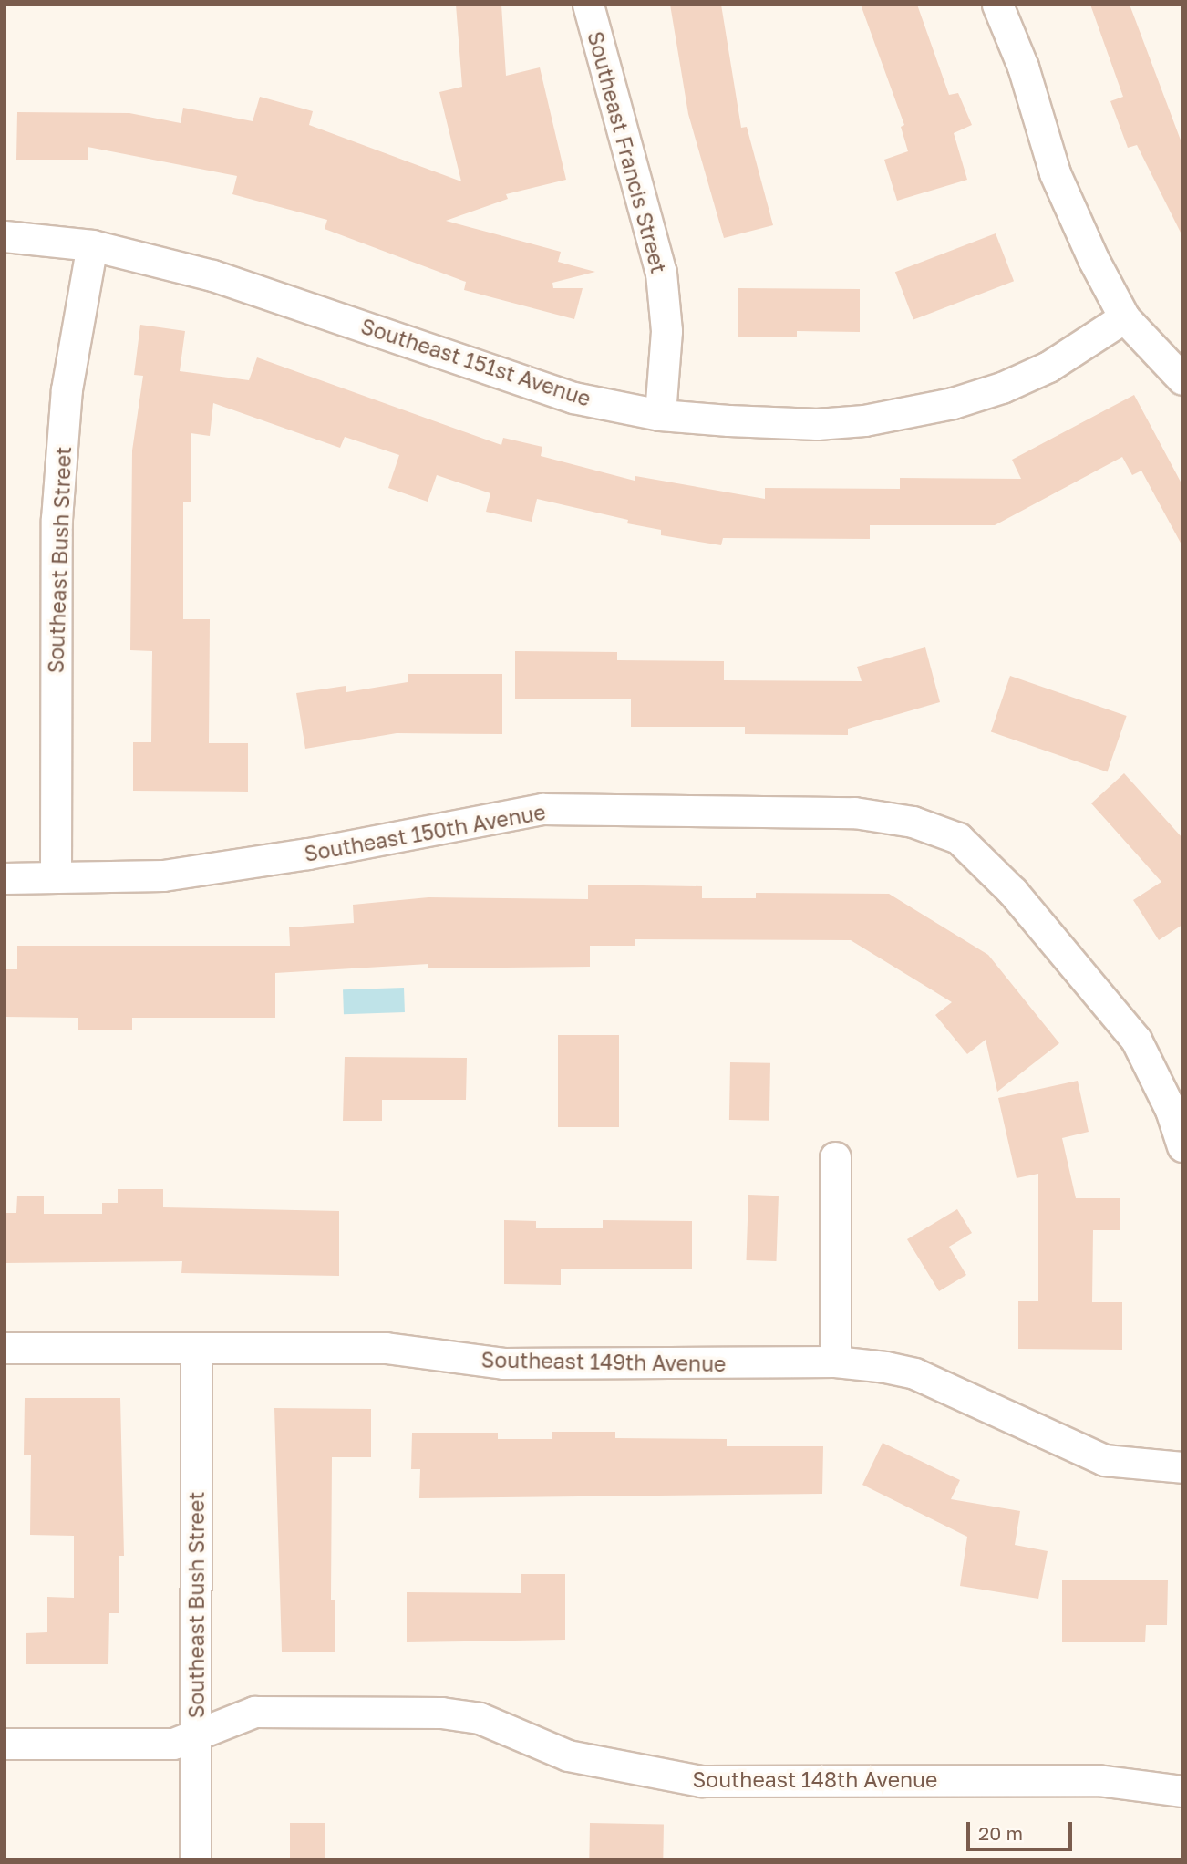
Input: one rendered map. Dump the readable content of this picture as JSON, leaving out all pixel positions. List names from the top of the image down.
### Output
{
  "streets": {
    "street": [
      "Southeast Francis Street",
      "Southeast 151st Avenue",
      "Southeast Bush Street",
      "Southeast 150th Avenue",
      "Southeast 149th Avenue",
      "Southeast 148th Avenue"
    ]
  },
  "crossings": [
    ["Southeast Francis Street", "Southeast 151st Avenue"],
    ["Southeast 151st Avenue", "Southeast Bush Street"],
    ["Southeast Bush Street", "Southeast 150th Avenue"],
    ["Southeast Bush Street", "Southeast 149th Avenue"],
    ["Southeast Bush Street", "Southeast 148th Avenue"]
  ],
  "scale_bar": "20 m"
}
